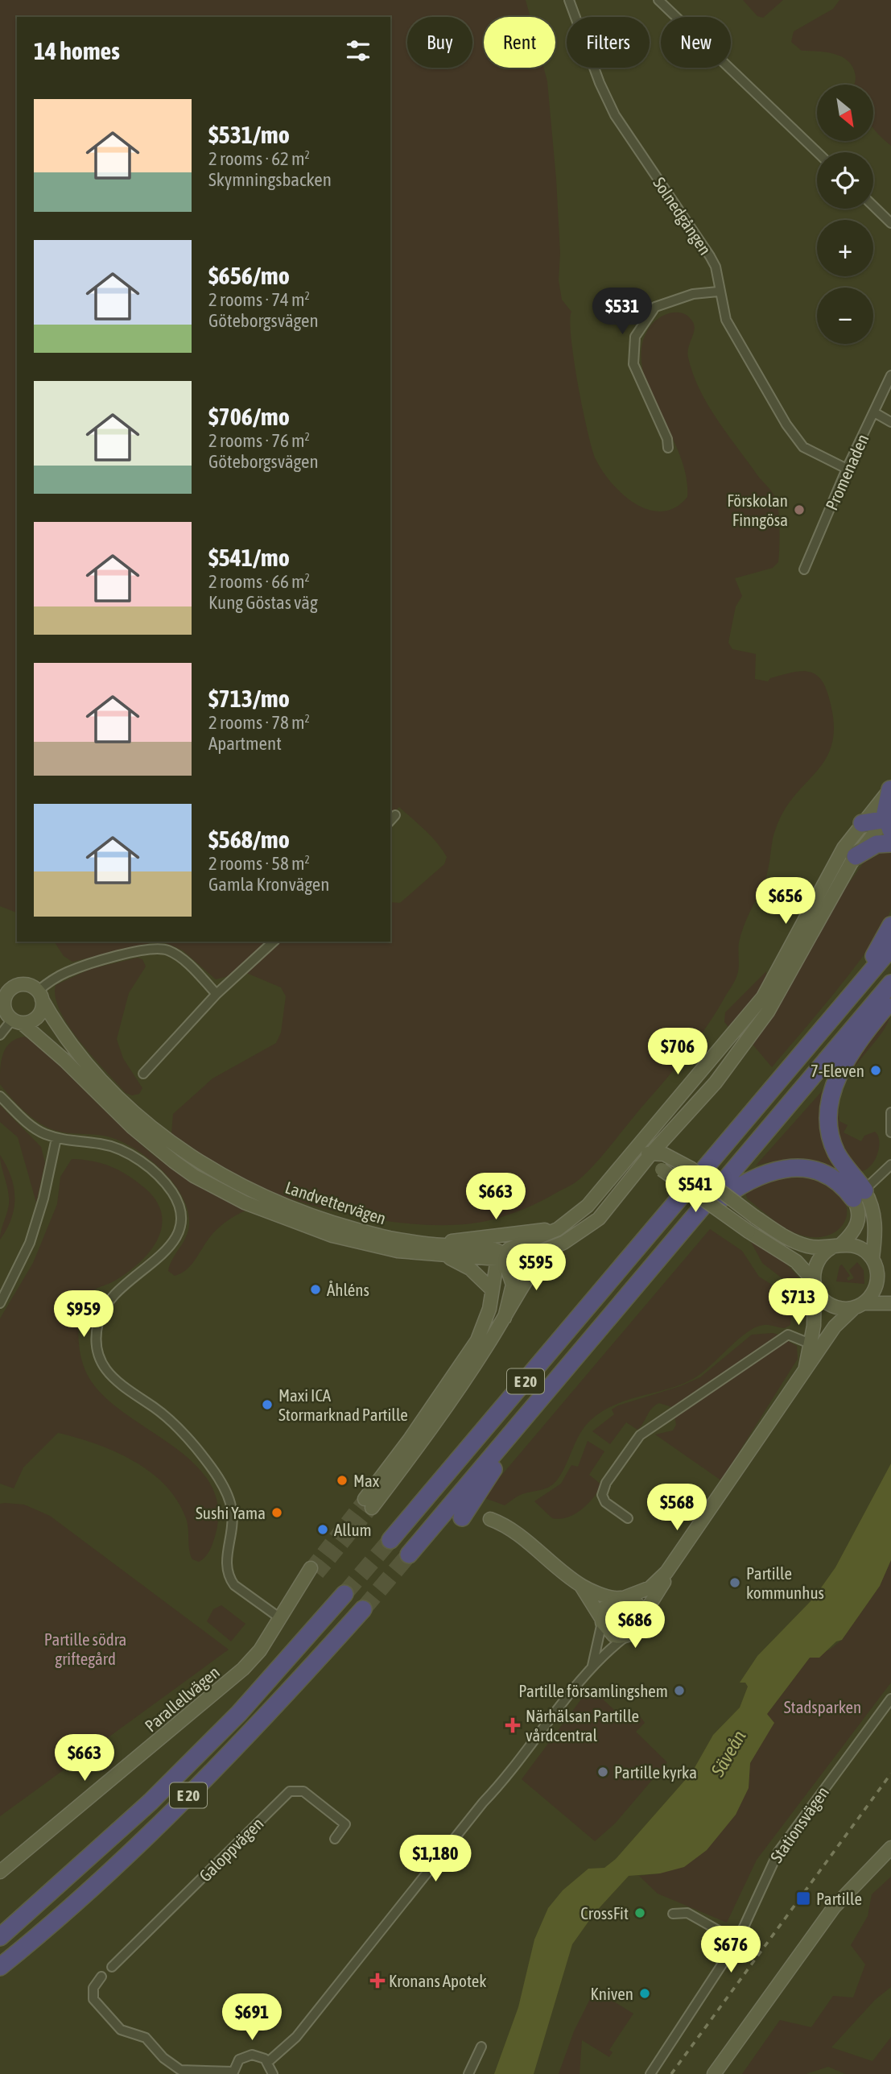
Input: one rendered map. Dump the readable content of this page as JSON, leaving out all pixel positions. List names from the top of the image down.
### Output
{
  "streets": {
    "highway": ["E 20"],
    "street": [
      "Solnedgången",
      "Promenaden",
      "Landvettervägen",
      "Parallellvägen",
      "Stationsvägen",
      "Galoppvägen"
    ]
  },
  "crossings": [
    ["Solnedgången", "Promenaden"]
  ],
  "water": ["Säveån"],
  "parks": ["Partille södra griftegård", "Stadsparken"],
  "places": {
    "other": [
      "Förskolan Finngösa",
      "7-Eleven",
      "Åhléns",
      "Maxi ICA Stormarknad Partille",
      "Max",
      "Sushi Yama",
      "Allum",
      "Partille kommunhus",
      "Partille församlingshem",
      "Partille kyrka",
      "CrossFit",
      "Kniven"
    ],
    "health": ["Närhälsan Partille vårdcentral", "Kronans Apotek"],
    "transit": ["Partille"]
  },
  "north": "bottom right",
  "page": {
    "chip": [
      "Buy",
      "Rent",
      "Filters",
      "New"
    ],
    "heading": "14 homes",
    "map_buttons": ["+", "−"],
    "list": [
      {
        "name": "$531/mo",
        "note": "2 rooms · 62 m² · Skymningsbacken"
      },
      {
        "name": "$656/mo",
        "note": "2 rooms · 74 m² · Göteborgsvägen"
      },
      {
        "name": "$706/mo",
        "note": "2 rooms · 76 m² · Göteborgsvägen"
      },
      {
        "name": "$541/mo",
        "note": "2 rooms · 66 m² · Kung Göstas väg"
      },
      {
        "name": "$713/mo",
        "note": "2 rooms · 78 m² · Apartment"
      },
      {
        "name": "$568/mo",
        "note": "2 rooms · 58 m² · Gamla Kronvägen"
      }
    ],
    "price": [
      "$531",
      "$656",
      "$706",
      "$541",
      "$663",
      "$595",
      "$713",
      "$959",
      "$568",
      "$686",
      "$663",
      "$1,180",
      "$676",
      "$691"
    ]
  }
}
